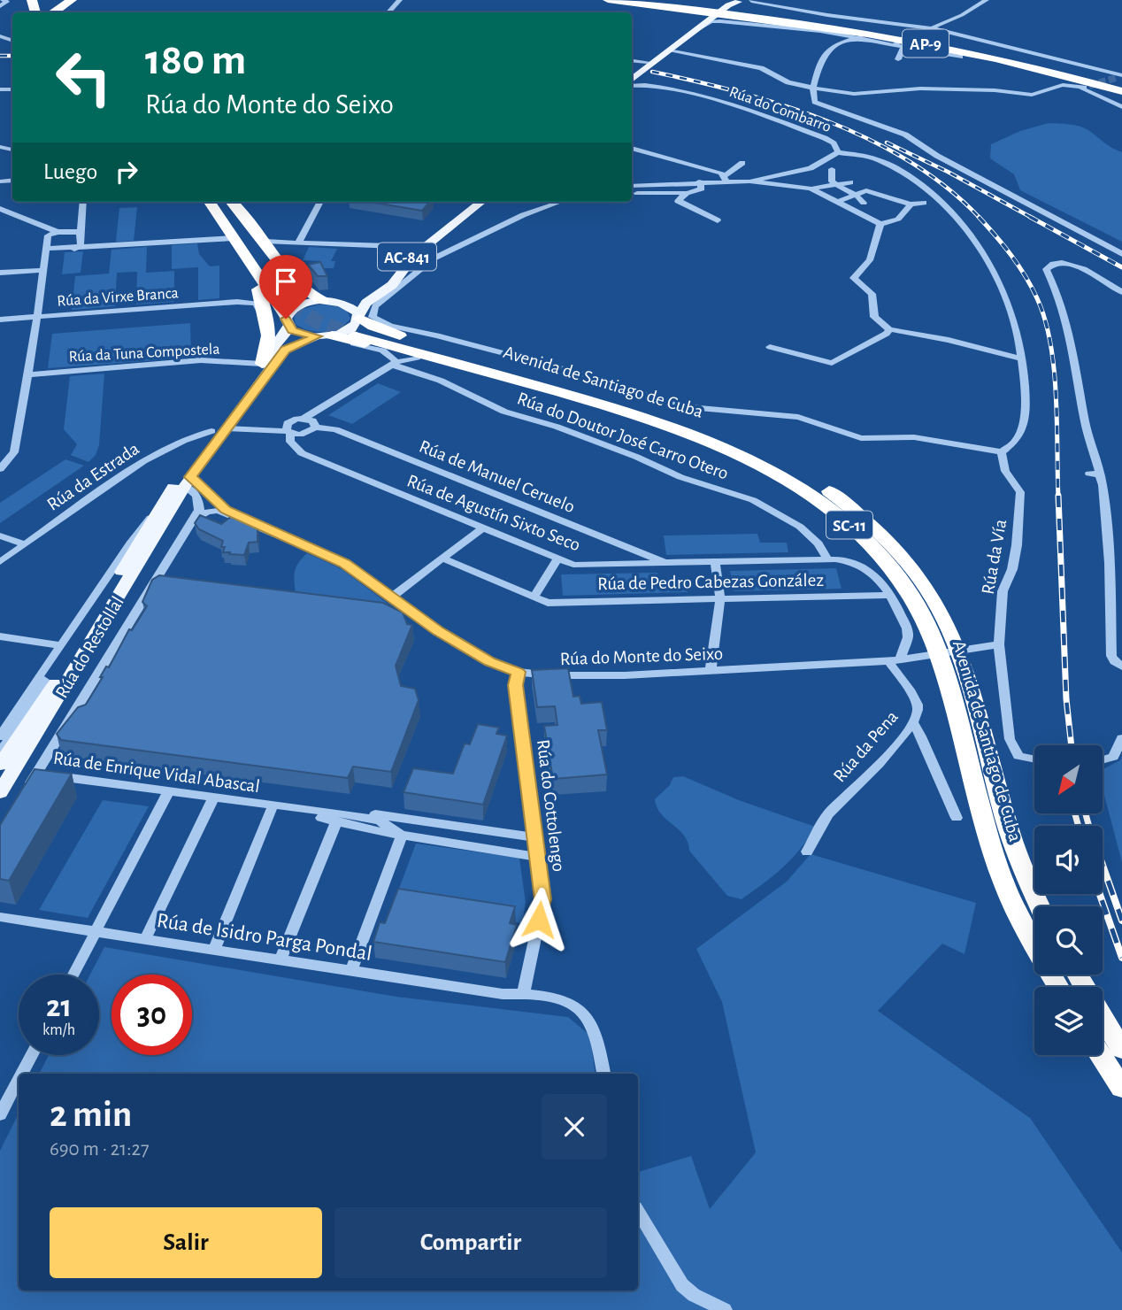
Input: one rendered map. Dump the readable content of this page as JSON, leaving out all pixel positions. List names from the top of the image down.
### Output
{
  "streets": {
    "highway": ["AP-9", "Avenida de Santiago de Cuba", "SC-11"],
    "main road": ["AC-841", "Rúa do Restollal"],
    "street": [
      "Rúa do Combarro",
      "Rúa da Virxe Branca",
      "Rúa da Tuna Compostela",
      "Rúa do Doutor José Carro Otero",
      "Rúa da Estrada",
      "Rúa de Manuel Ceruelo",
      "Rúa de Agustín Sixto Seco",
      "Rúa da Vía",
      "Rúa de Pedro Cabezas González",
      "Rúa do Monte do Seixo",
      "Rúa da Pena",
      "Rúa de Enrique Vidal Abascal",
      "Rúa do Cottolengo",
      "Rúa de Isidro Parga Pondal"
    ]
  },
  "crossings": [
    ["AC-841", "Avenida de Santiago de Cuba"],
    ["AC-841", "Rúa do Restollal"],
    ["Rúa da Tuna Compostela", "Rúa do Restollal"],
    ["Avenida de Santiago de Cuba", "Rúa do Restollal"],
    ["Rúa do Doutor José Carro Otero", "Rúa de Agustín Sixto Seco"],
    ["Rúa do Doutor José Carro Otero", "Rúa do Restollal"],
    ["Rúa da Estrada", "Rúa do Restollal"],
    ["Rúa de Manuel Ceruelo", "Rúa de Agustín Sixto Seco"],
    ["Rúa de Agustín Sixto Seco", "Rúa de Pedro Cabezas González"],
    ["Rúa de Agustín Sixto Seco", "Rúa do Monte do Seixo"],
    ["Rúa de Agustín Sixto Seco", "Rúa da Pena"],
    ["Rúa da Vía", "Rúa do Monte do Seixo"],
    ["Rúa do Restollal", "Rúa do Monte do Seixo"],
    ["Rúa do Restollal", "Rúa de Enrique Vidal Abascal"],
    ["Rúa do Monte do Seixo", "Rúa da Pena"],
    ["Rúa do Monte do Seixo", "Rúa do Cottolengo"],
    ["Rúa de Enrique Vidal Abascal", "Rúa do Cottolengo"],
    ["Rúa do Cottolengo", "Rúa de Isidro Parga Pondal"]
  ],
  "north": "bottom left",
  "page": {
    "turn": ["180 m", "Rúa do Monte do Seixo"],
    "then": "Luego",
    "speed": "21 km/h",
    "limit": "30",
    "heading": ["2 min", "690 m · 21:27"],
    "buttons": ["Salir", "Compartir"]
  }
}
